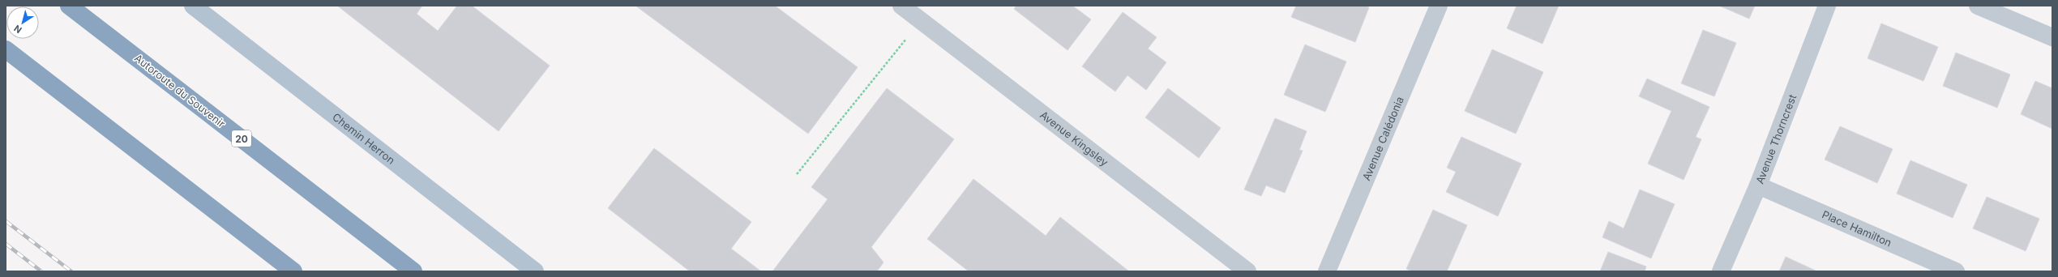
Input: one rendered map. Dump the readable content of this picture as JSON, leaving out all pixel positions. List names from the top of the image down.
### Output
{
  "streets": {
    "highway": ["Autoroute du Souvenir", "20"],
    "main road": ["Chemin Herron"],
    "street": [
      "Avenue Kingsley",
      "Avenue Calédonia",
      "Avenue Thorncrest",
      "Place Hamilton"
    ]
  },
  "crossings": [
    ["Avenue Thorncrest", "Place Hamilton"]
  ],
  "north": "bottom left"
}
